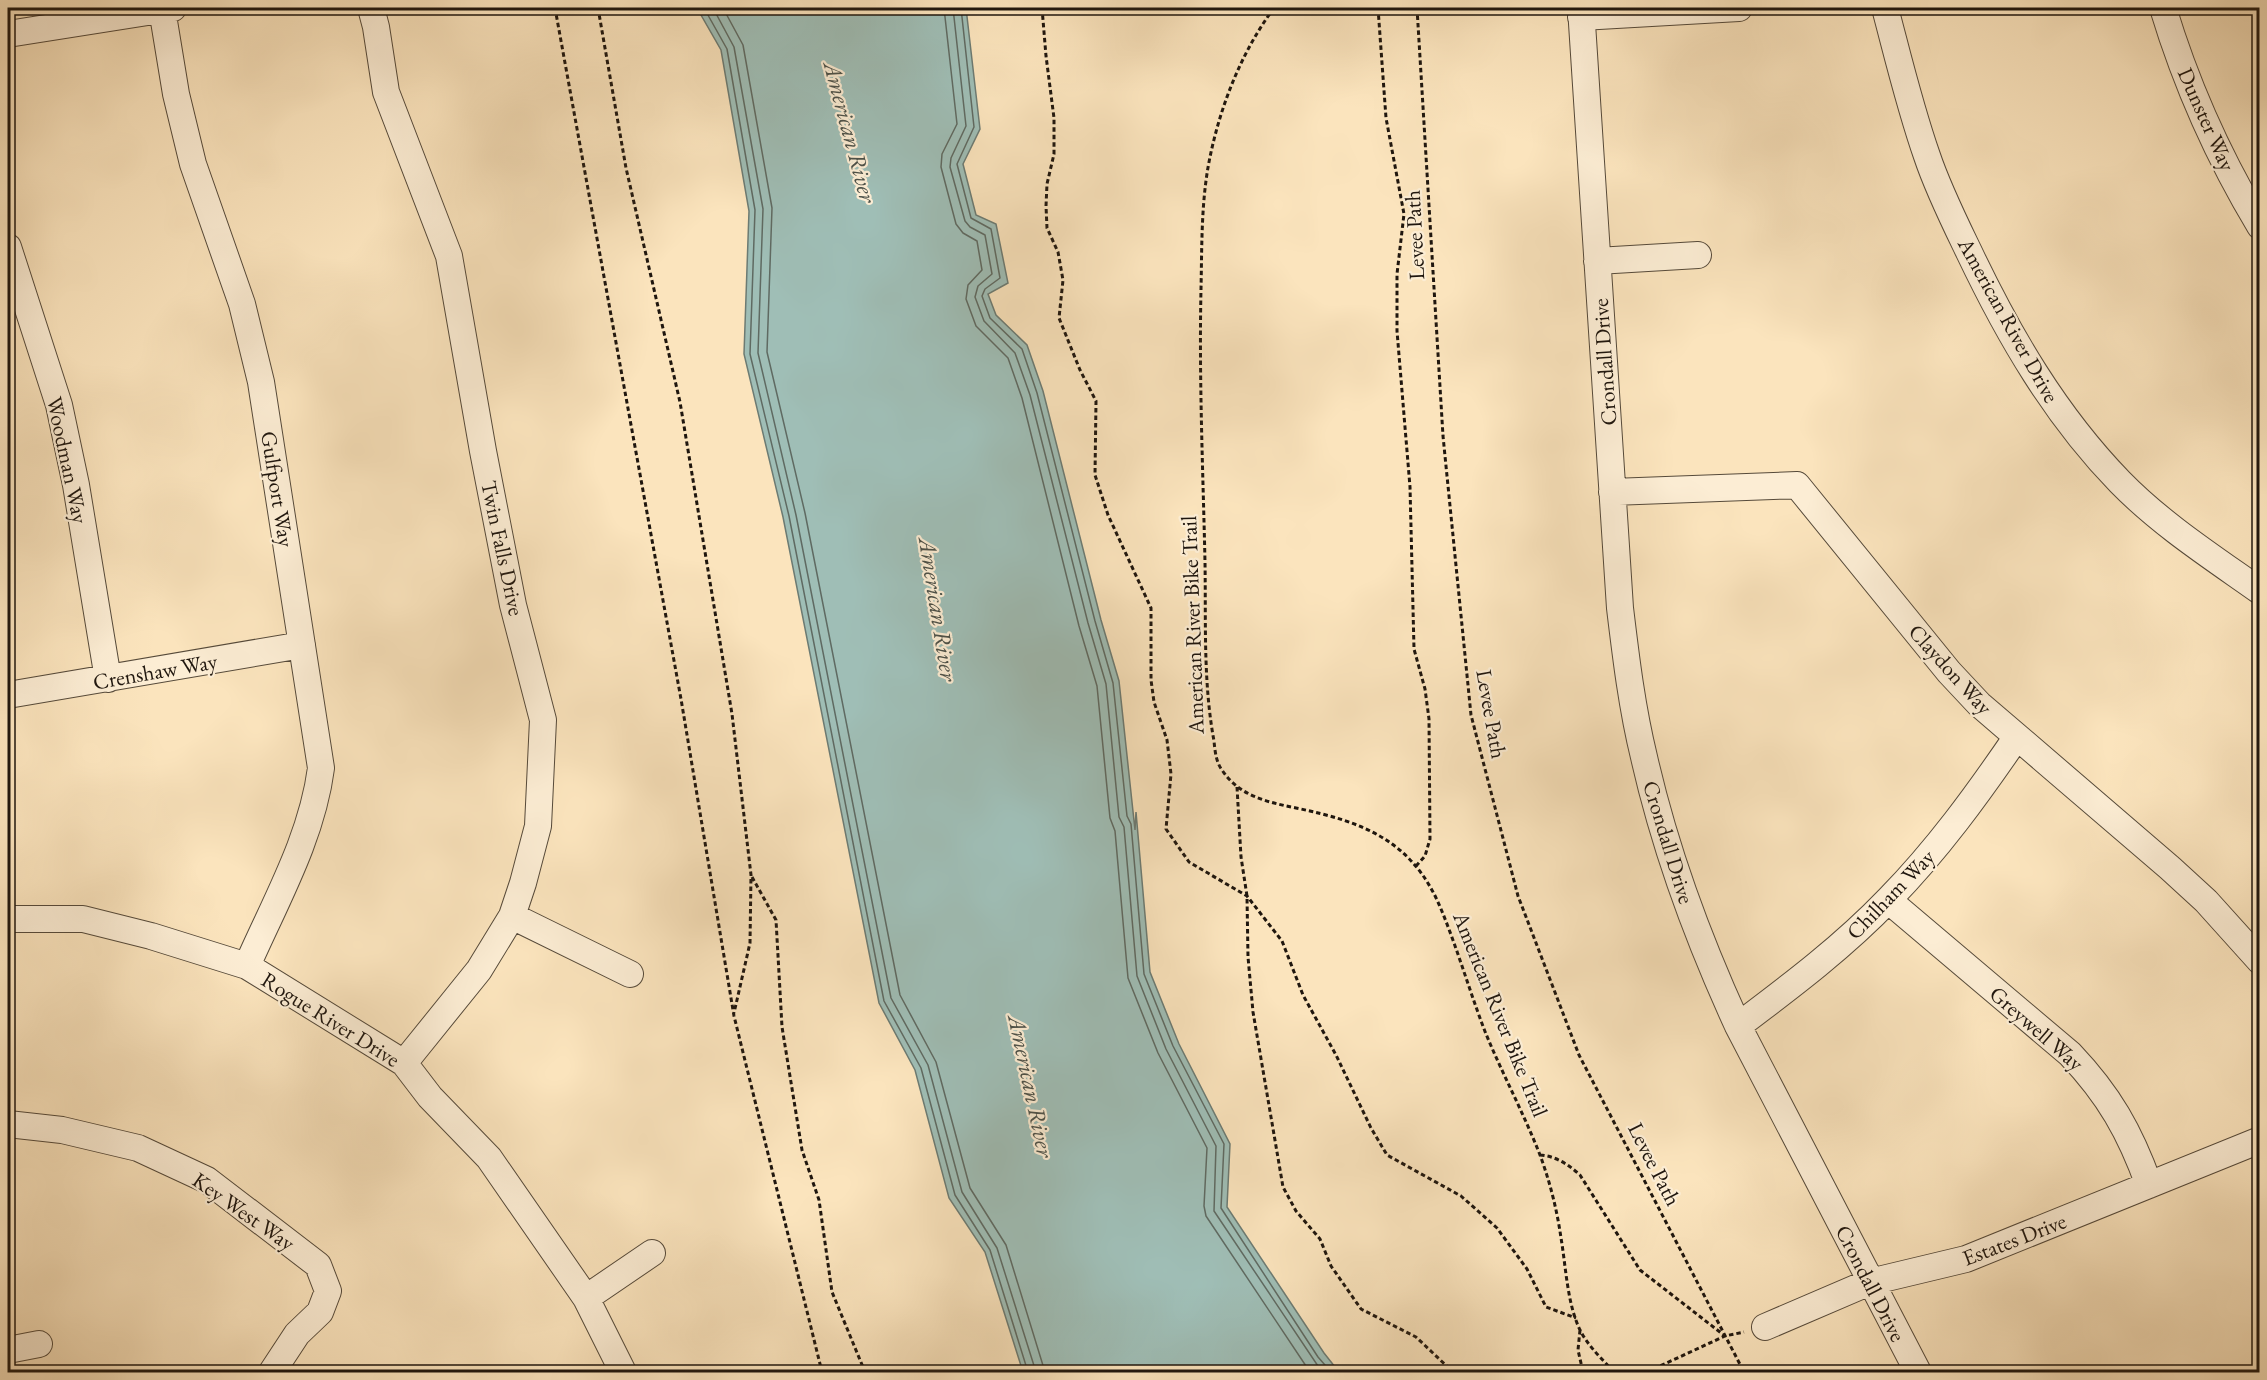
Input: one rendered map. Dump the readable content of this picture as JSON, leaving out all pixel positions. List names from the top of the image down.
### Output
{
  "streets": {
    "street": [
      "Dunster Way",
      "American River Drive",
      "Crondall Drive",
      "Woodman Way",
      "Gulfport Way",
      "Twin Falls Drive",
      "Claydon Way",
      "Crenshaw Way",
      "Chilham Way",
      "Rogue River Drive",
      "Greywell Way",
      "Key West Way",
      "Estates Drive"
    ],
    "path": ["Levee Path", "American River Bike Trail"]
  },
  "crossings": [
    ["Crondall Drive", "Claydon Way"],
    ["Crondall Drive", "Chilham Way"],
    ["Crondall Drive", "Estates Drive"],
    ["Woodman Way", "Crenshaw Way"],
    ["Gulfport Way", "Crenshaw Way"],
    ["Gulfport Way", "Rogue River Drive"],
    ["Twin Falls Drive", "Rogue River Drive"],
    ["Claydon Way", "Chilham Way"],
    ["Chilham Way", "Greywell Way"],
    ["Greywell Way", "Estates Drive"]
  ],
  "water": ["American River"]
}
